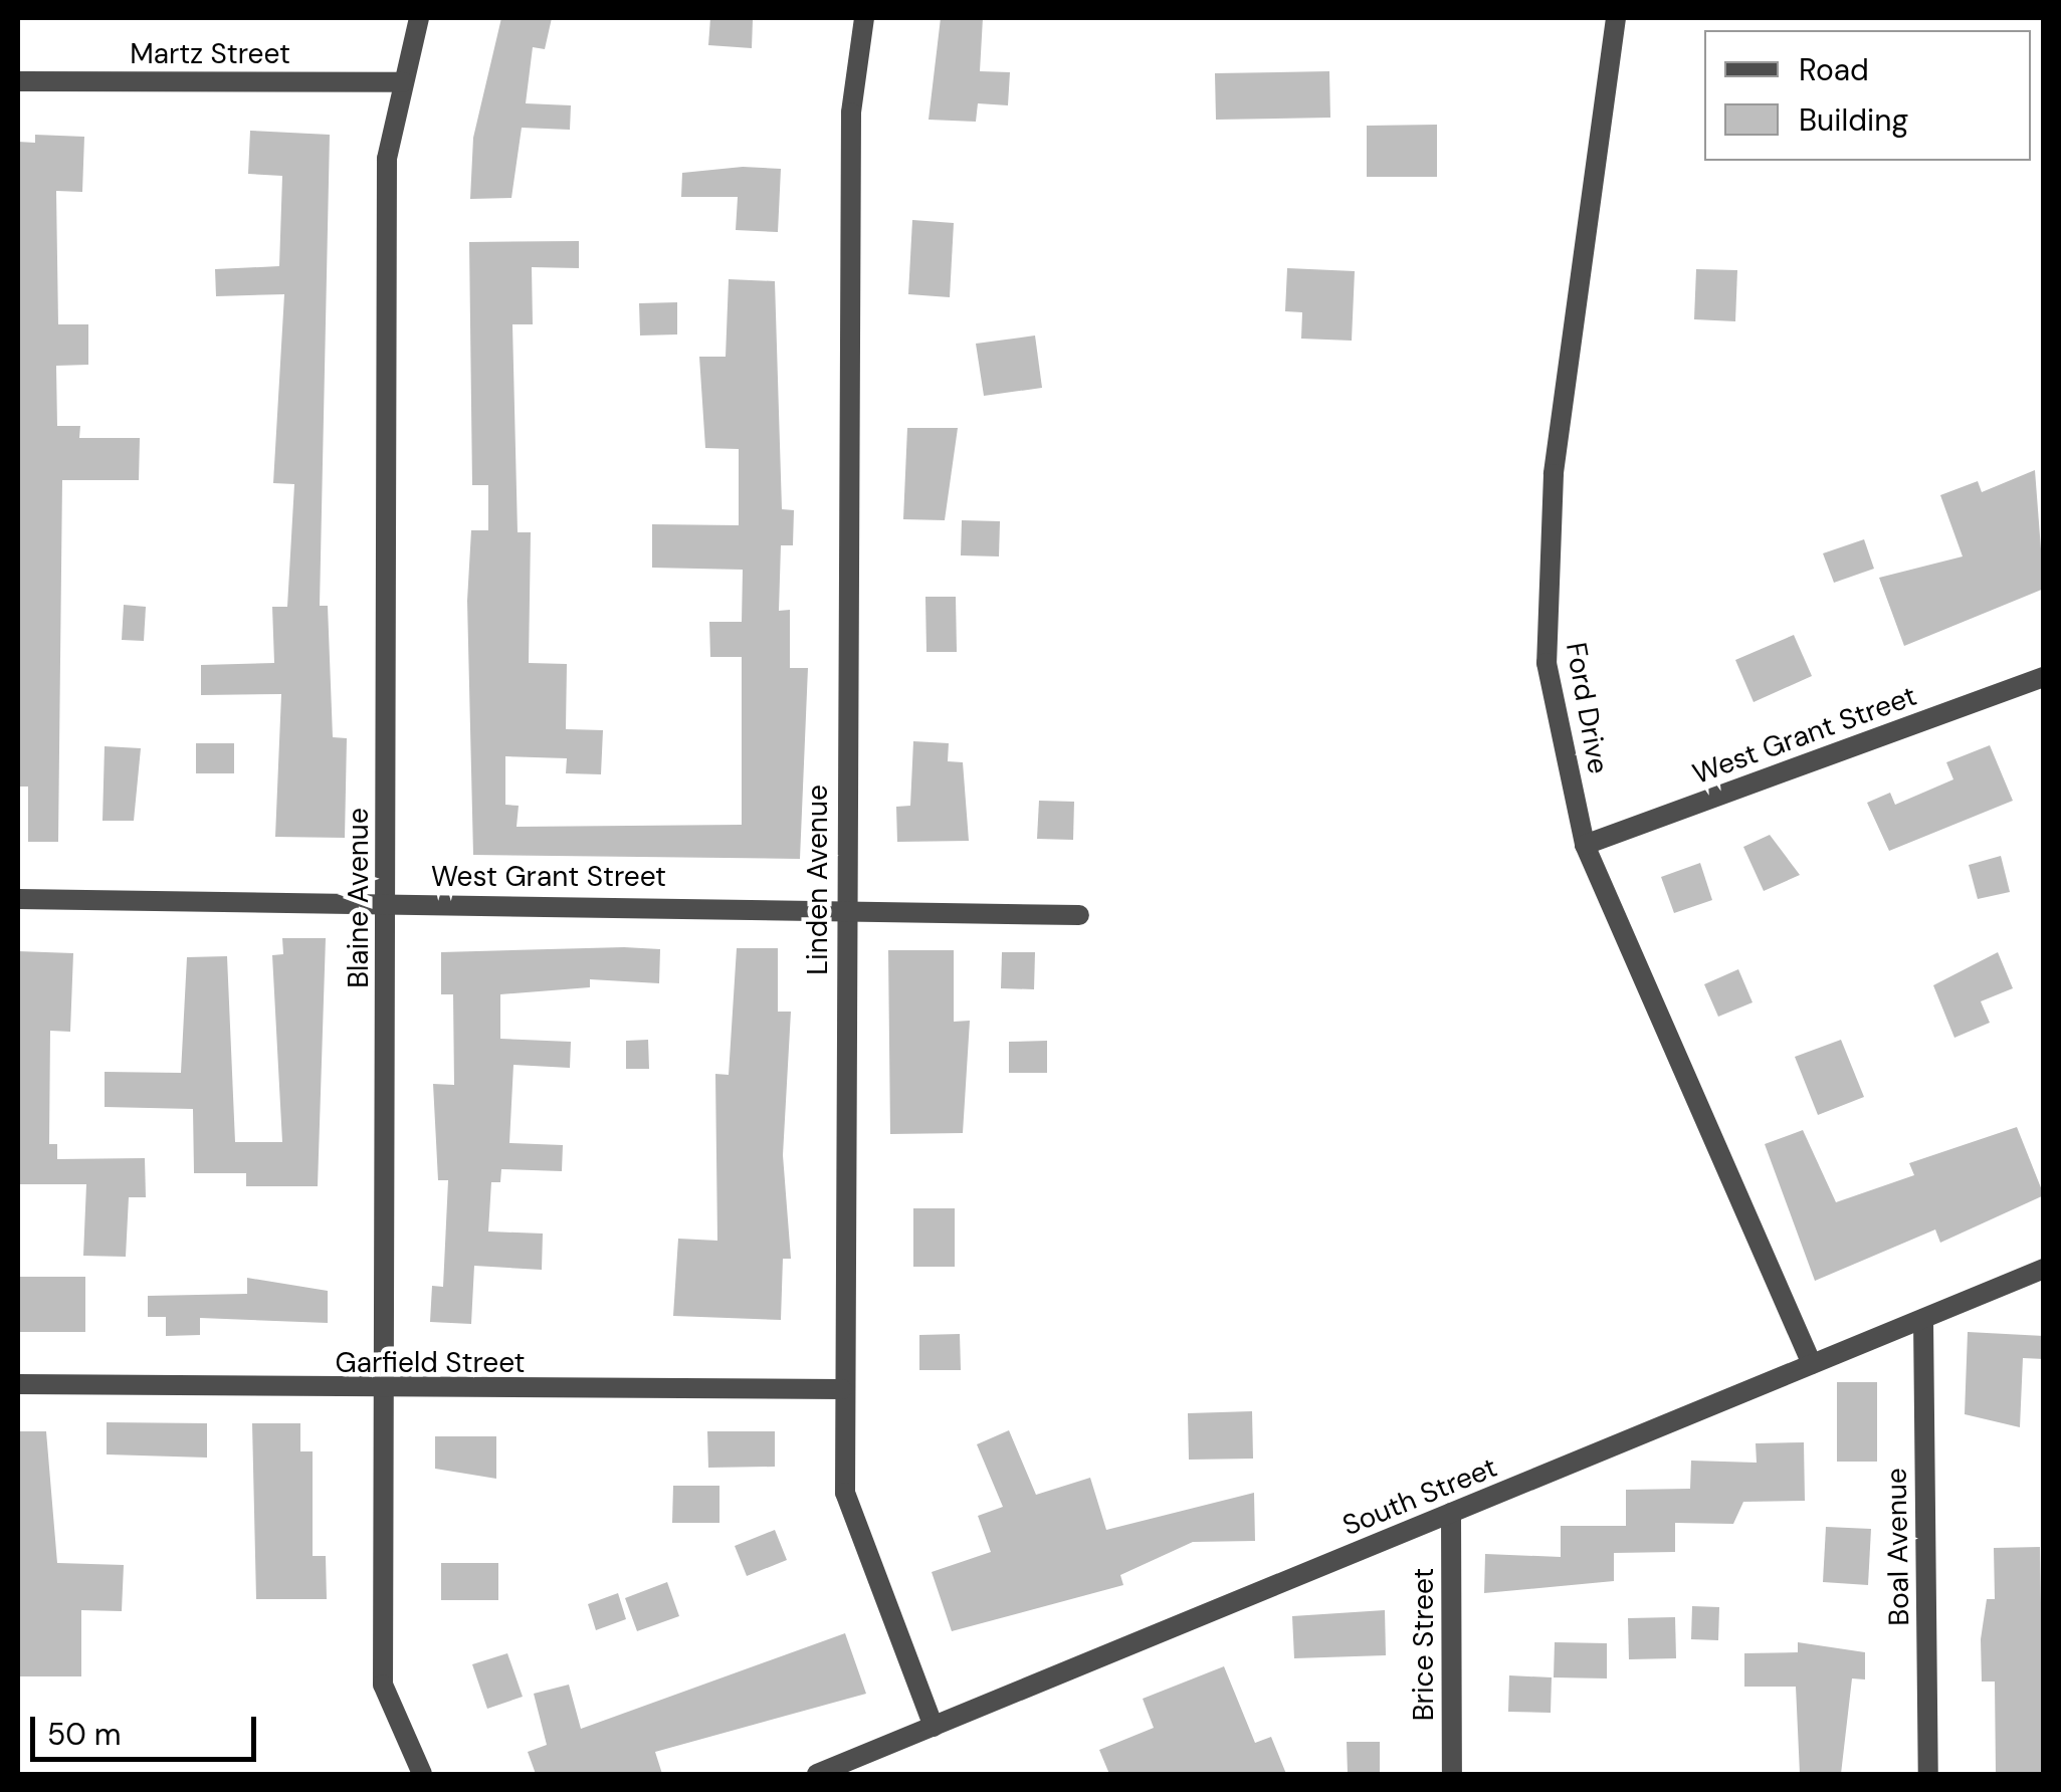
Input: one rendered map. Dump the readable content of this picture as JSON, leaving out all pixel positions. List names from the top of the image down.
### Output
{
  "streets": {
    "street": [
      "Martz Street",
      "Ford Drive",
      "West Grant Street",
      "Linden Avenue",
      "Blaine Avenue",
      "Garfield Street",
      "South Street",
      "Boal Avenue",
      "Brice Street"
    ]
  },
  "crossings": [
    ["Martz Street", "Blaine Avenue"],
    ["Ford Drive", "West Grant Street"],
    ["Ford Drive", "South Street"],
    ["West Grant Street", "Linden Avenue"],
    ["West Grant Street", "Blaine Avenue"],
    ["Linden Avenue", "Garfield Street"],
    ["Linden Avenue", "South Street"],
    ["Blaine Avenue", "Garfield Street"],
    ["South Street", "Boal Avenue"],
    ["South Street", "Brice Street"]
  ],
  "legend": ["Road", "Building"],
  "scale_bar": "50 m"
}
